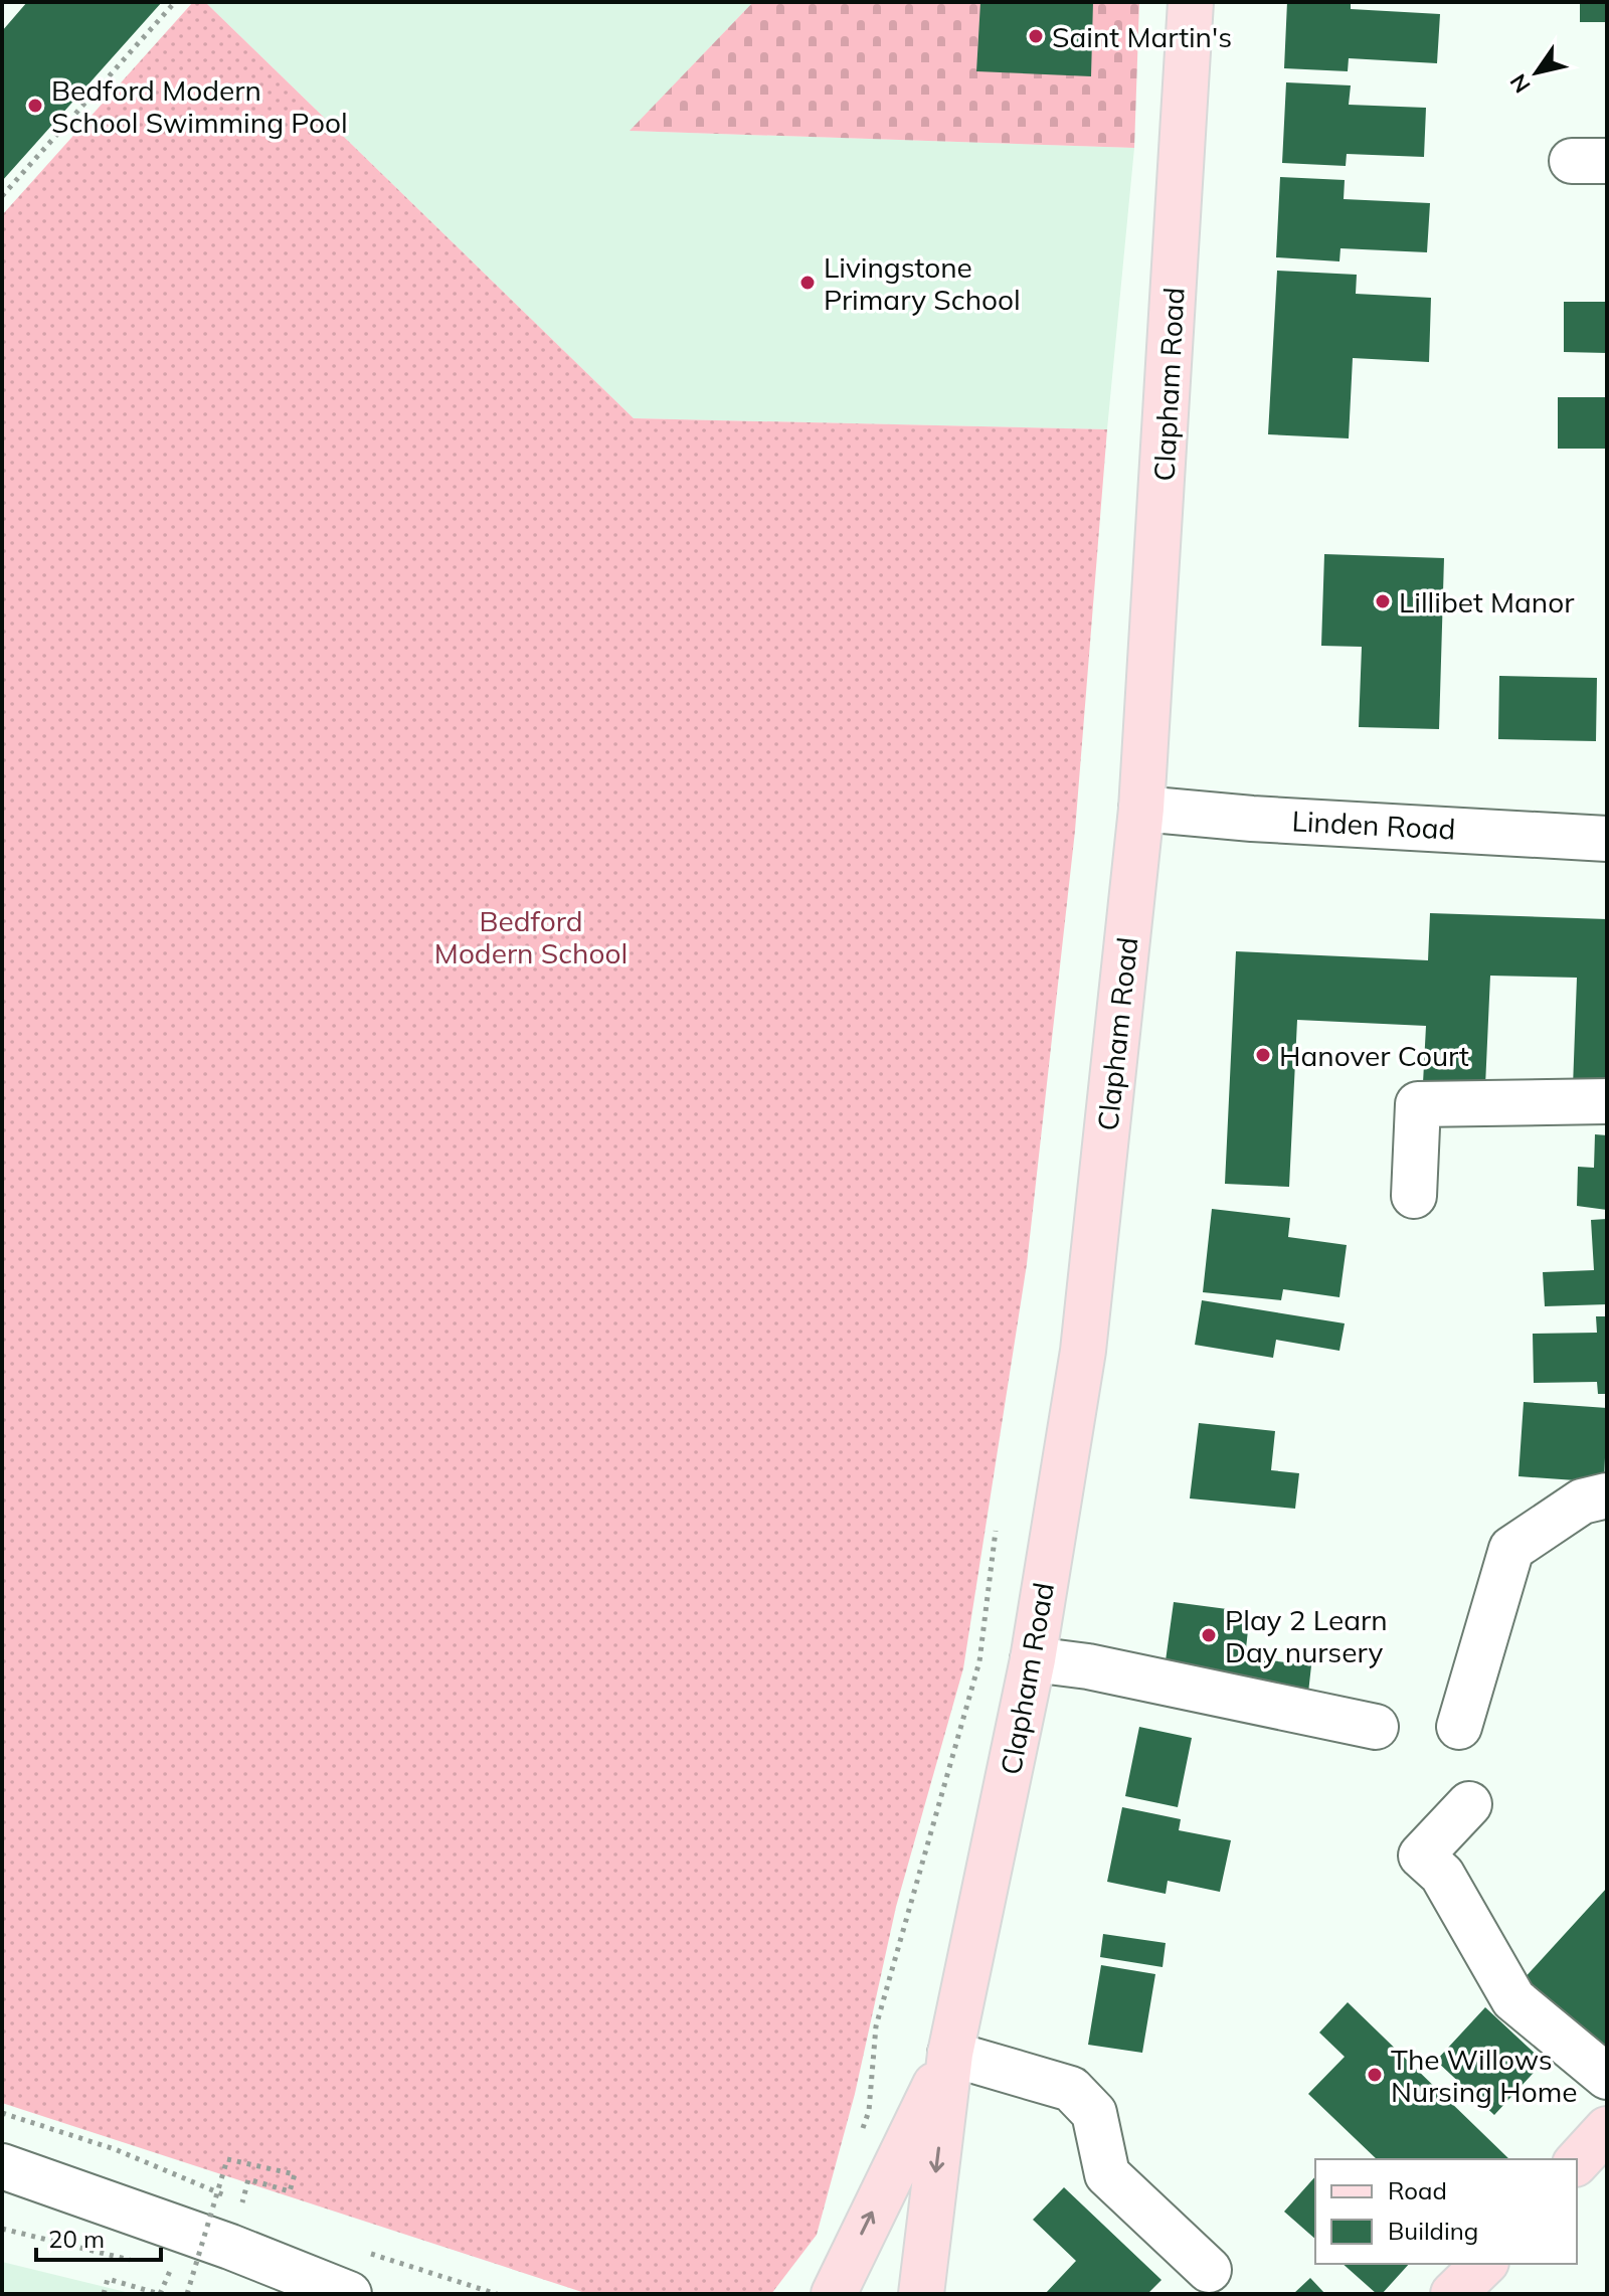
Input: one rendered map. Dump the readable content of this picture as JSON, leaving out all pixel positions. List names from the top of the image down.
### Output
{
  "streets": {
    "main road": ["Clapham Road"],
    "street": ["Linden Road"]
  },
  "crossings": [
    ["Clapham Road", "Linden Road"]
  ],
  "parks": ["Bedford Modern School"],
  "places": [
    "Saint Martin's",
    "Bedford Modern School Swimming Pool",
    "Livingstone Primary School",
    "Lillibet Manor",
    "Hanover Court",
    "Play 2 Learn Day nursery",
    "The Willows Nursing Home"
  ],
  "legend": ["Road", "Building"],
  "scale_bar": "20 m",
  "north": "bottom left"
}
